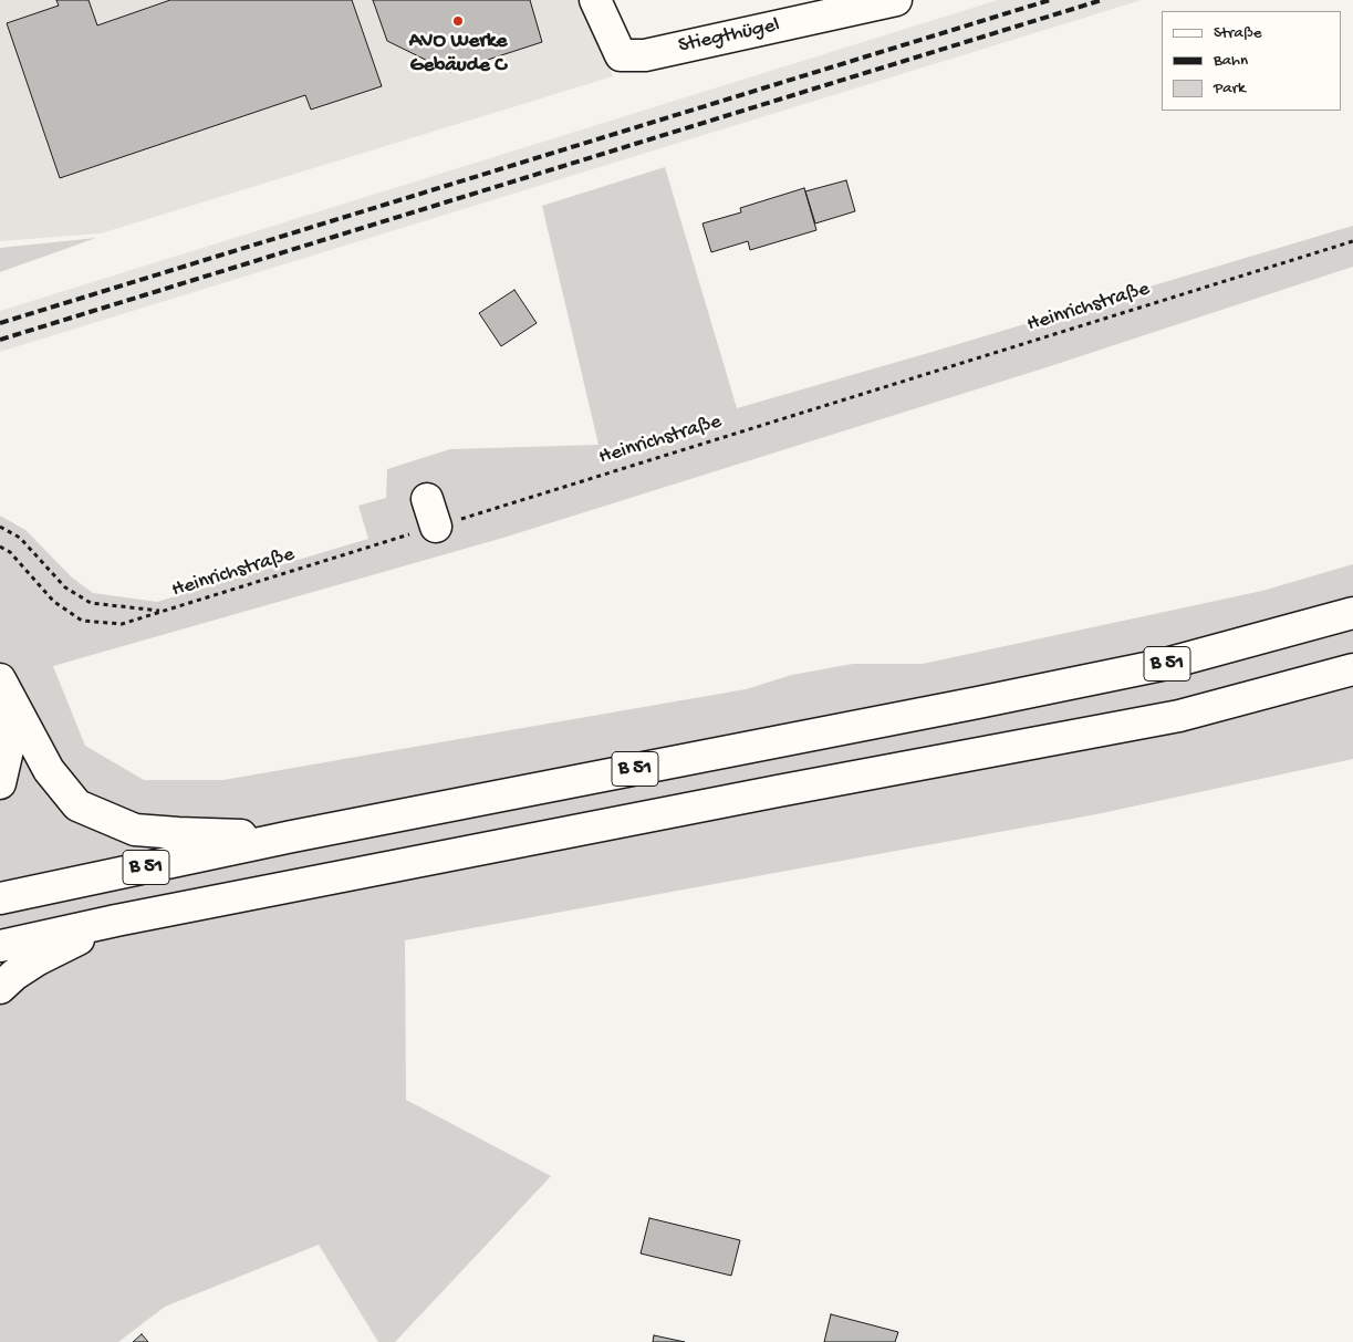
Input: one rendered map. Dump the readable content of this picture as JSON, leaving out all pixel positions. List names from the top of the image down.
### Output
{
  "streets": {
    "main road": ["Stiegthügel", "B 51"],
    "path": ["Heinrichstraße"]
  },
  "places": ["AVO Werke Gebäude C"],
  "legend": ["Straße", "Bahn", "Park"]
}
